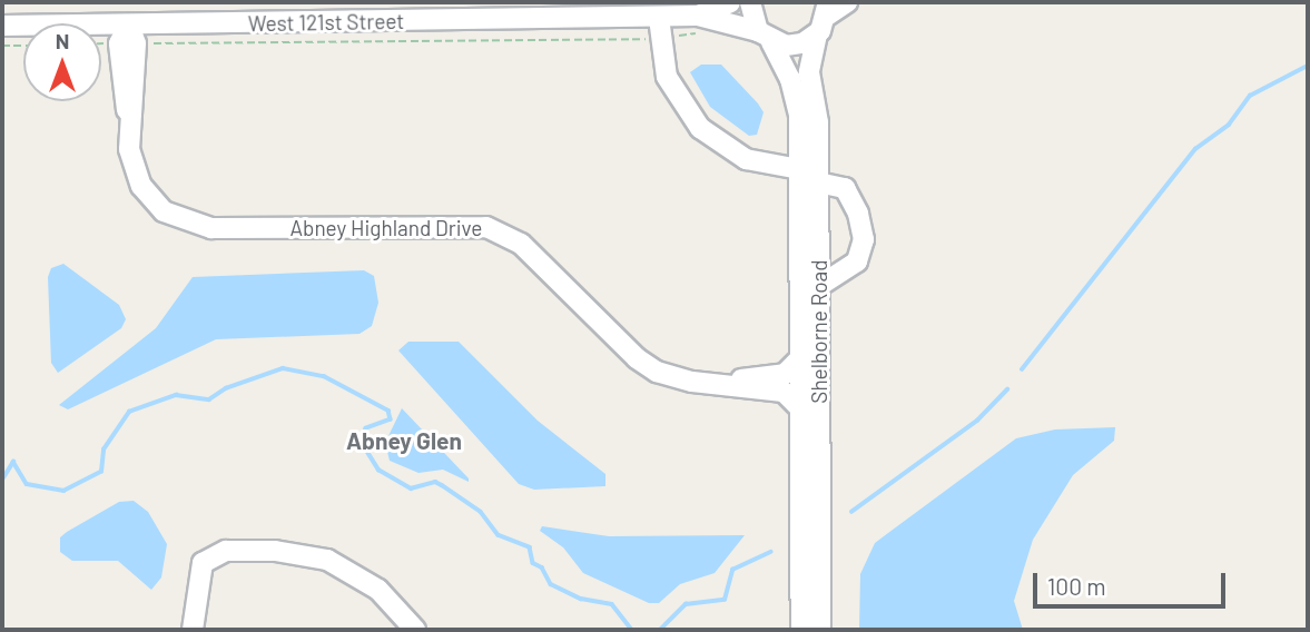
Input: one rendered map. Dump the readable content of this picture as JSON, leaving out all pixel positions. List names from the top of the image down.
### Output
{
  "streets": {
    "street": ["West 121st Street", "Abney Highland Drive", "Shelborne Road"]
  },
  "crossings": [
    ["West 121st Street", "Abney Highland Drive"],
    ["West 121st Street", "Shelborne Road"],
    ["Abney Highland Drive", "Shelborne Road"]
  ],
  "districts": ["Abney Glen"],
  "scale_bar": "100 m",
  "north": "top"
}
